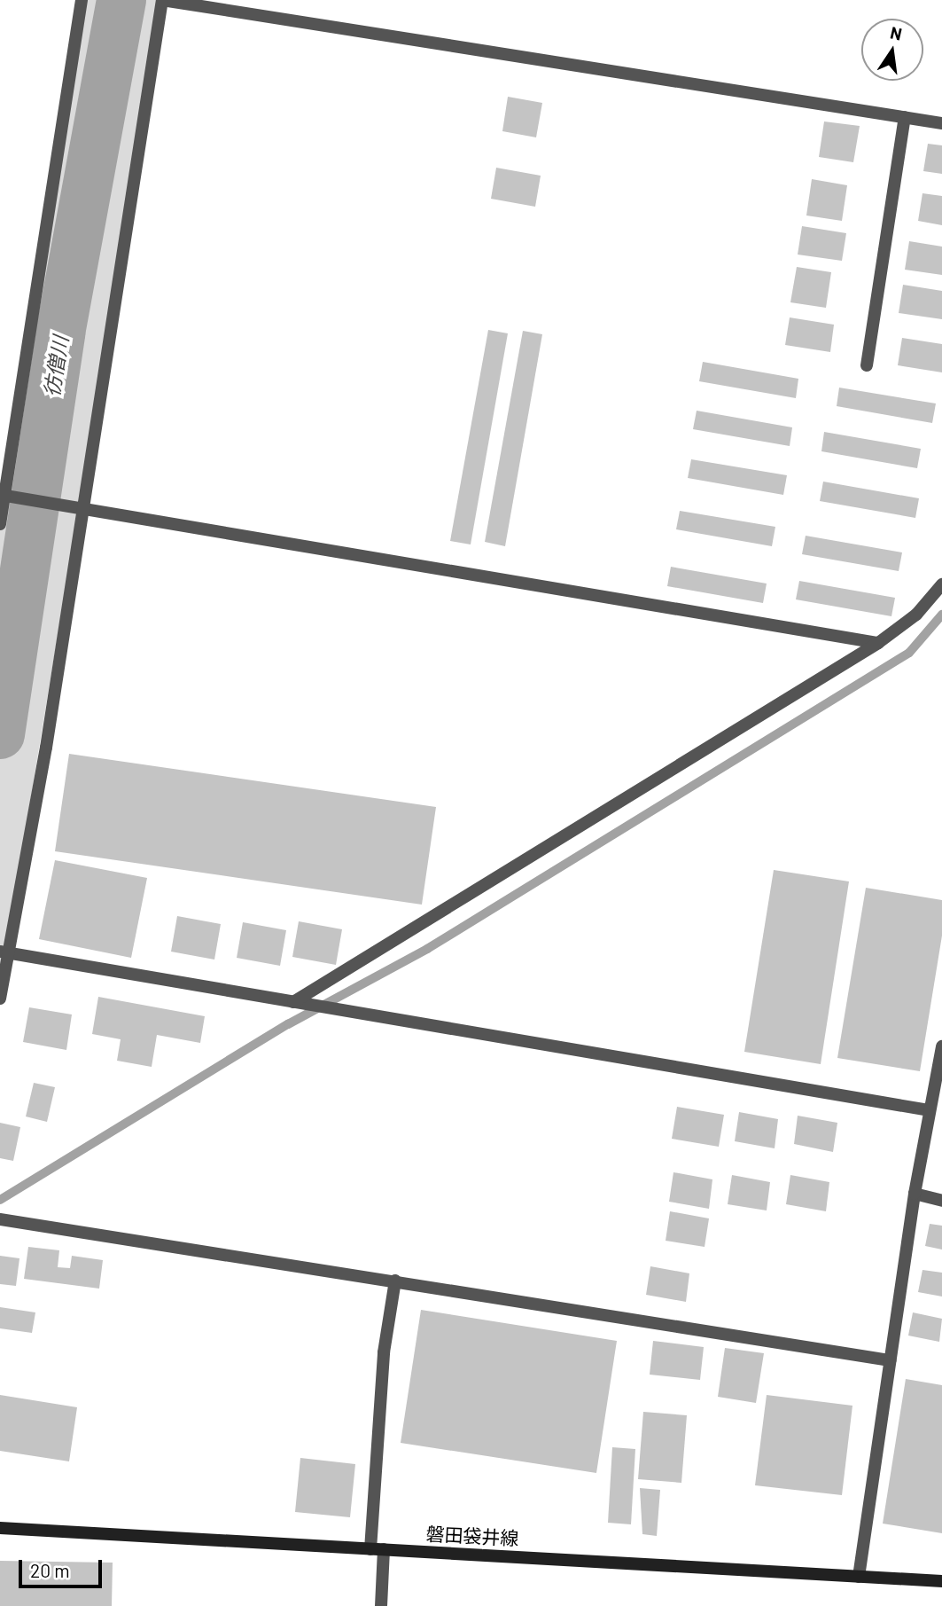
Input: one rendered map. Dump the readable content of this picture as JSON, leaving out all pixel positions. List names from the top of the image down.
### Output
{
  "streets": {
    "main road": ["磐田袋井線"]
  },
  "water": ["彷僧川"],
  "scale_bar": "20 m",
  "north": "top"
}
